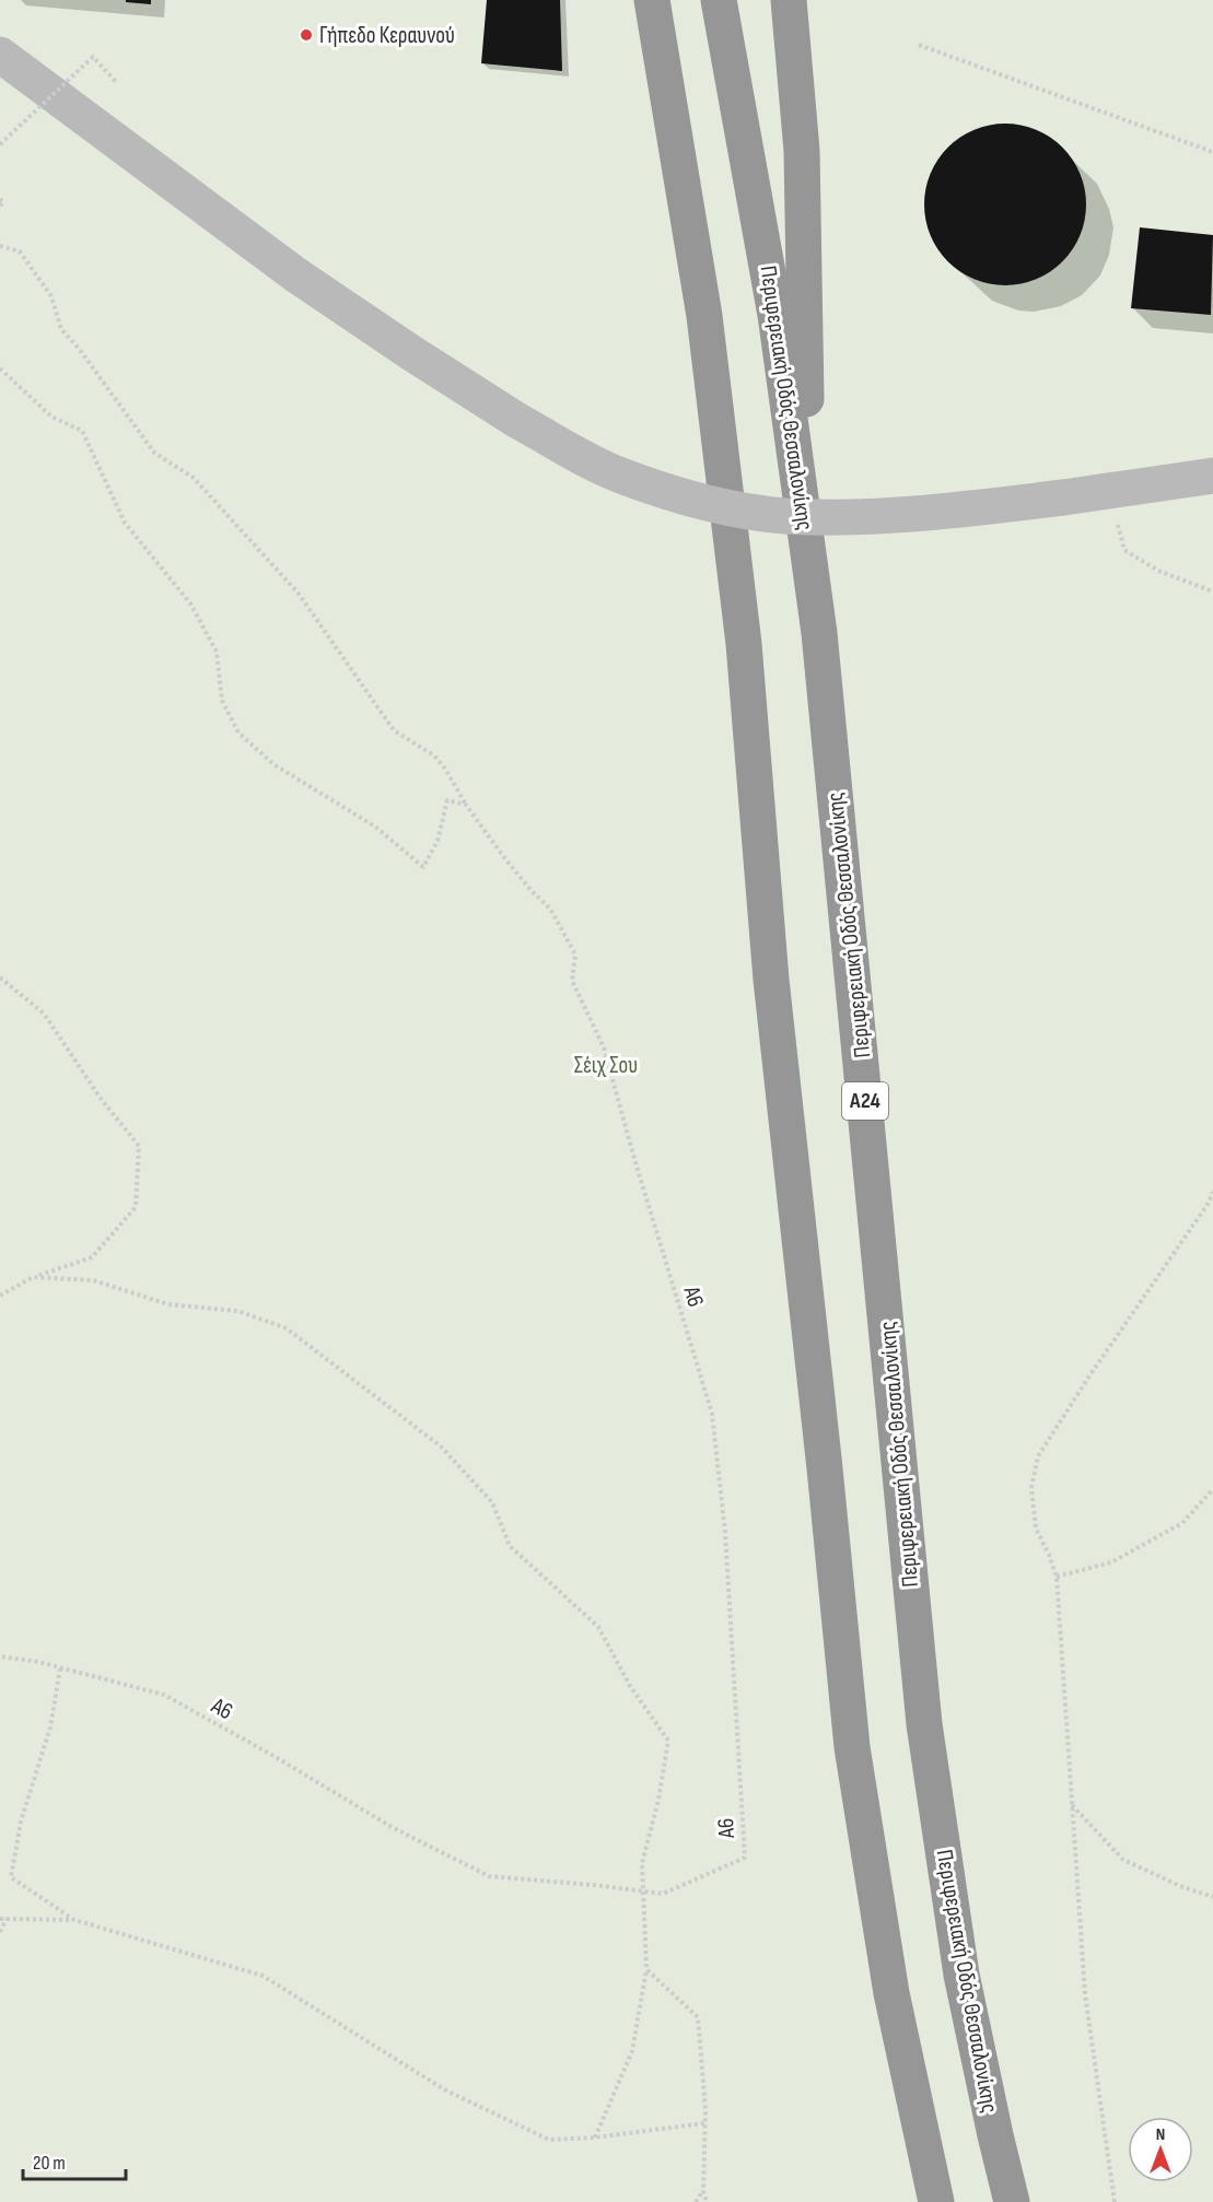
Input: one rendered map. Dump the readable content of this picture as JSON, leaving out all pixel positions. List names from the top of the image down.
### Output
{
  "streets": {
    "highway": ["Περιφερειακή Οδός Θεσσαλονίκης", "Α24"],
    "path": ["A6"]
  },
  "parks": ["Σέιχ Σου"],
  "places": ["Γήπεδο Κεραυνού"],
  "scale_bar": "20 m",
  "north": "top"
}
